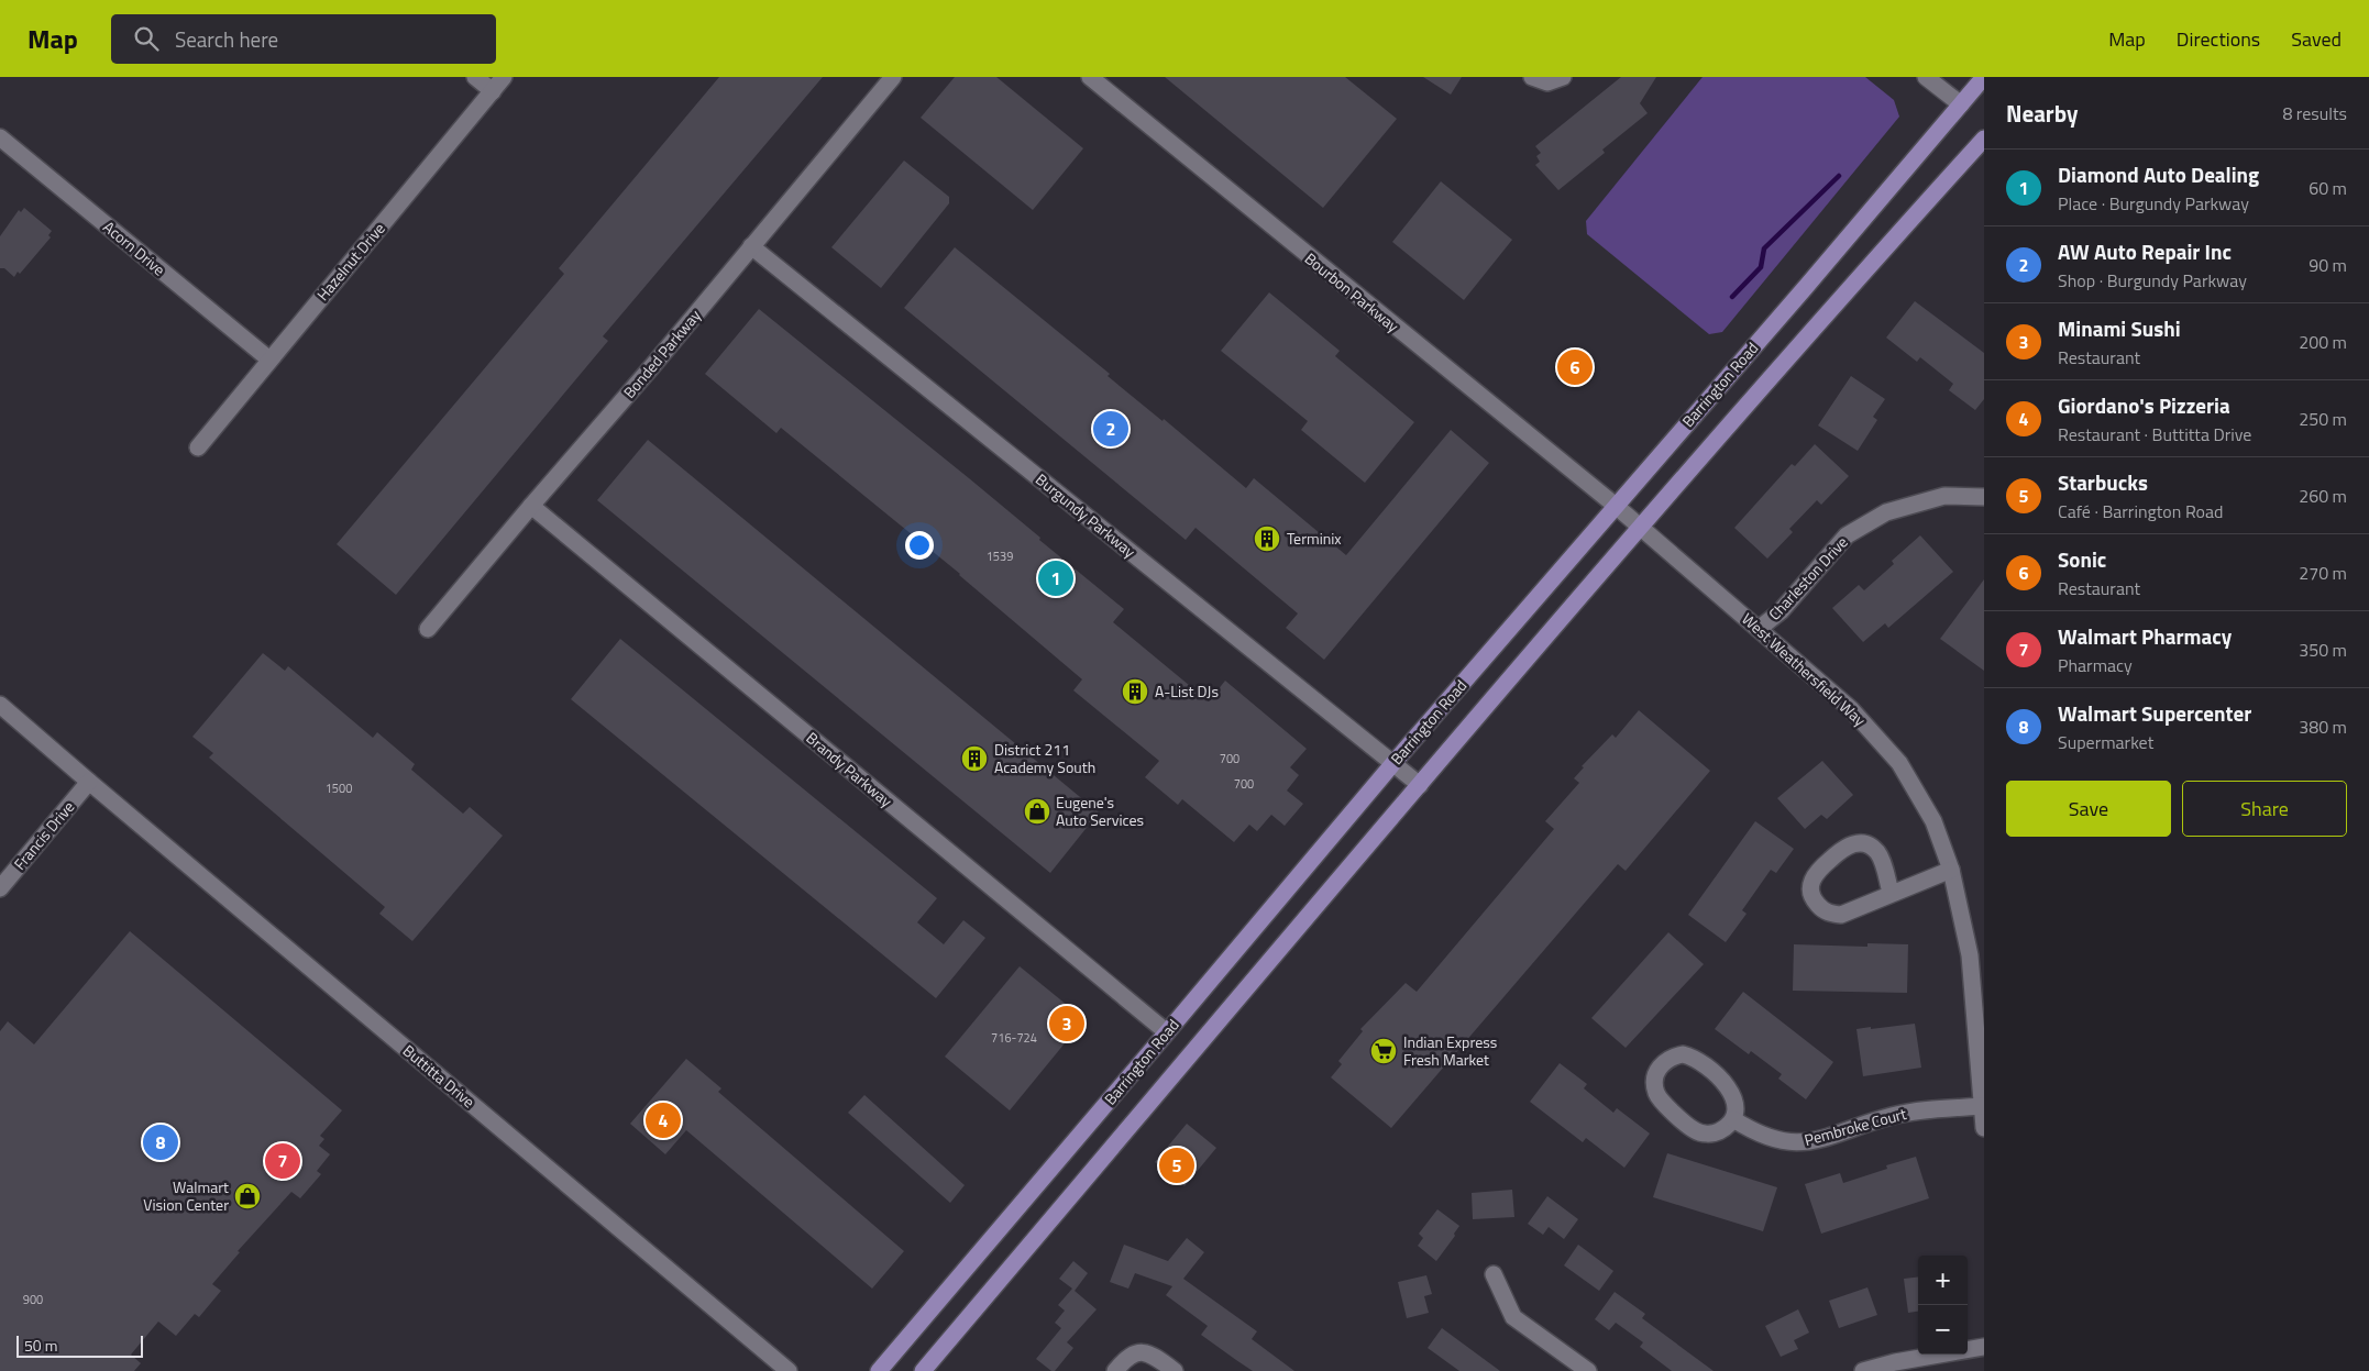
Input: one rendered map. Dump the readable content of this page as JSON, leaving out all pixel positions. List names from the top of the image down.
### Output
{
  "streets": {
    "main road": ["Barrington Road"],
    "street": [
      "Acorn Drive",
      "Hazelnut Drive",
      "Bourbon Parkway",
      "Bonded Parkway",
      "Burgundy Parkway",
      "Charleston Drive",
      "West Weathersfield Way",
      "Brandy Parkway",
      "Francis Drive",
      "Buttitta Drive",
      "Pembroke Court"
    ]
  },
  "crossings": [
    ["Acorn Drive", "Hazelnut Drive"],
    ["Bourbon Parkway", "Barrington Road"],
    ["Bourbon Parkway", "West Weathersfield Way"],
    ["Bonded Parkway", "Burgundy Parkway"],
    ["Bonded Parkway", "Brandy Parkway"],
    ["Barrington Road", "Burgundy Parkway"],
    ["Barrington Road", "West Weathersfield Way"],
    ["Barrington Road", "Brandy Parkway"],
    ["Charleston Drive", "West Weathersfield Way"],
    ["West Weathersfield Way", "Pembroke Court"],
    ["Francis Drive", "Buttitta Drive"]
  ],
  "places": {
    "building": ["Terminix", "A-List DJs", "District 211 Academy South"],
    "shop": ["Eugene's Auto Services", "Walmart Vision Center"],
    "supermarket": ["Indian Express Fresh Market"]
  },
  "house_numbers": [
    "1539",
    "700",
    "700",
    "1500",
    "716-724",
    "900"
  ],
  "scale_bar": "50 m",
  "page": {
    "header": "Map",
    "search": "Search here",
    "nav": ["Map", "Directions", "Saved"],
    "heading": ["Nearby", "8 results"],
    "list": [
      {
        "mark": "1",
        "name": "Diamond Auto Dealing",
        "note": "Place · Burgundy Parkway",
        "value": "60 m"
      },
      {
        "mark": "2",
        "name": "AW Auto Repair Inc",
        "note": "Shop · Burgundy Parkway",
        "value": "90 m"
      },
      {
        "mark": "3",
        "name": "Minami Sushi",
        "note": "Restaurant",
        "value": "200 m"
      },
      {
        "mark": "4",
        "name": "Giordano's Pizzeria",
        "note": "Restaurant · Buttitta Drive",
        "value": "250 m"
      },
      {
        "mark": "5",
        "name": "Starbucks",
        "note": "Café · Barrington Road",
        "value": "260 m"
      },
      {
        "mark": "6",
        "name": "Sonic",
        "note": "Restaurant",
        "value": "270 m"
      },
      {
        "mark": "7",
        "name": "Walmart Pharmacy",
        "note": "Pharmacy",
        "value": "350 m"
      },
      {
        "mark": "8",
        "name": "Walmart Supercenter",
        "note": "Supermarket",
        "value": "380 m"
      }
    ],
    "pins": [
      "6",
      "2",
      "1",
      "3",
      "4",
      "8",
      "7",
      "5"
    ],
    "buttons": ["Save", "Share"],
    "map_buttons": ["+", "−"],
    "scale": "50 m"
  }
}
